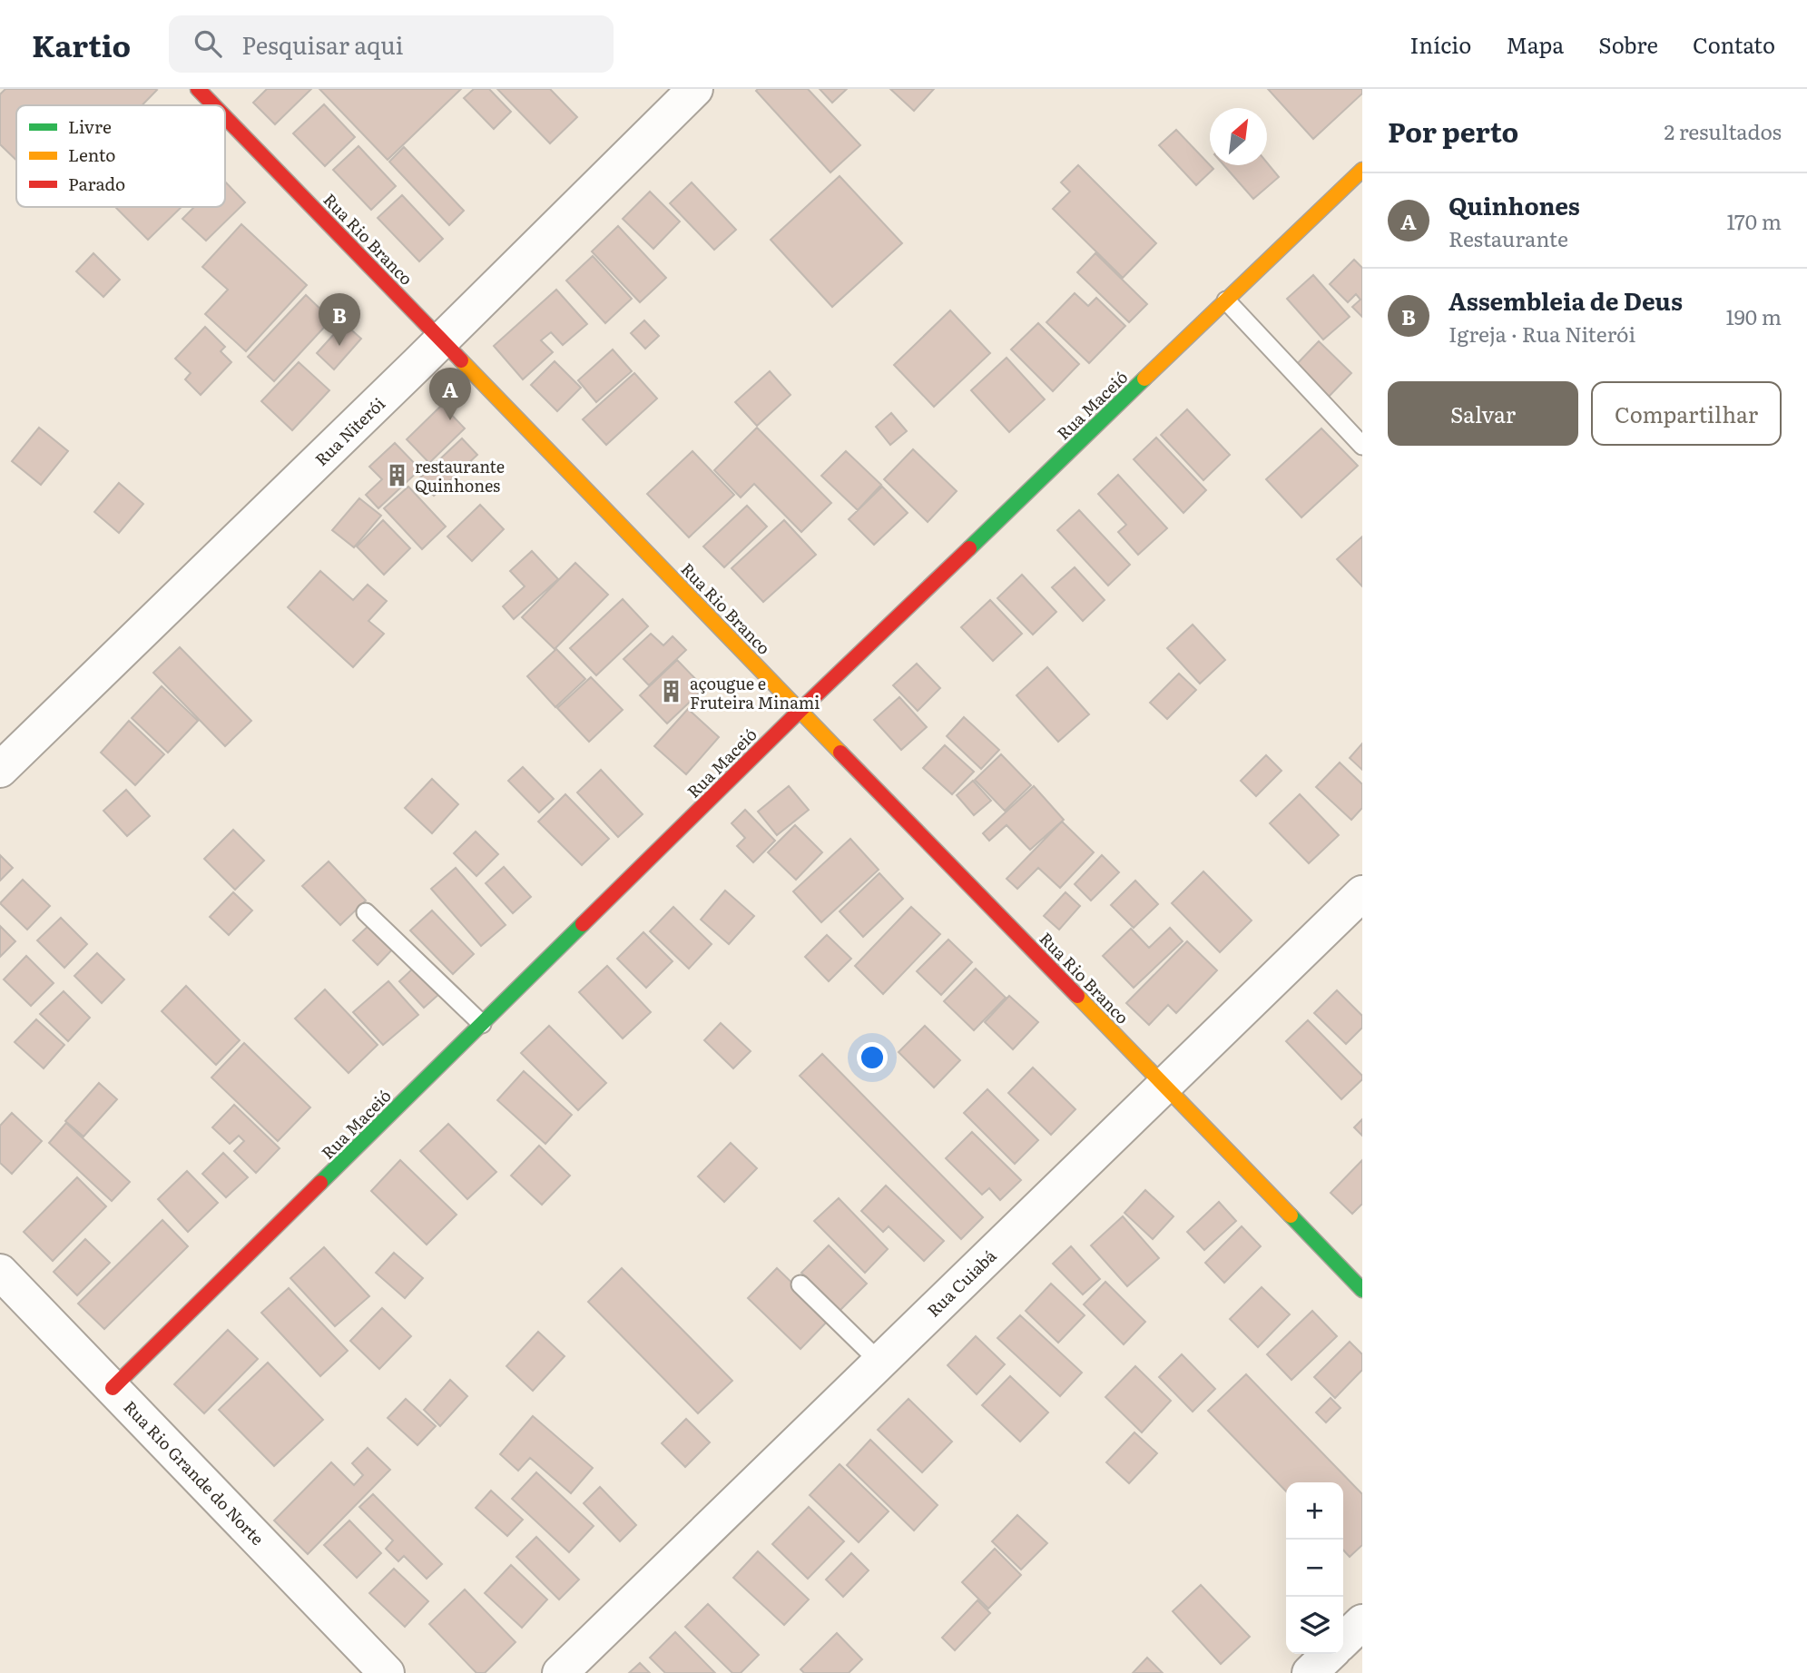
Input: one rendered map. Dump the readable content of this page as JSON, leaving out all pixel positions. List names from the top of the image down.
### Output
{
  "streets": {
    "street": [
      "Rua Rio Branco",
      "Rua Maceió",
      "Rua Niterói",
      "Rua Cuiabá",
      "Rua Rio Grande do Norte"
    ]
  },
  "crossings": [
    ["Rua Rio Branco", "Rua Maceió"],
    ["Rua Rio Branco", "Rua Niterói"],
    ["Rua Rio Branco", "Rua Cuiabá"],
    ["Rua Maceió", "Rua Rio Grande do Norte"]
  ],
  "places": {
    "building": ["restaurante Quinhones", "açougue e Fruteira Minami"]
  },
  "legend": ["Livre", "Lento", "Parado"],
  "north": "top right",
  "page": {
    "header": "Kartio",
    "search": "Pesquisar aqui",
    "nav": [
      "Início",
      "Mapa",
      "Sobre",
      "Contato"
    ],
    "heading": ["Por perto", "2 resultados"],
    "list": [
      {
        "mark": "A",
        "name": "Quinhones",
        "note": "Restaurante",
        "value": "170 m"
      },
      {
        "mark": "B",
        "name": "Assembleia de Deus",
        "note": "Igreja · Rua Niterói",
        "value": "190 m"
      }
    ],
    "pins": ["B", "A"],
    "buttons": ["Salvar", "Compartilhar"],
    "map_buttons": ["+", "−"]
  }
}
